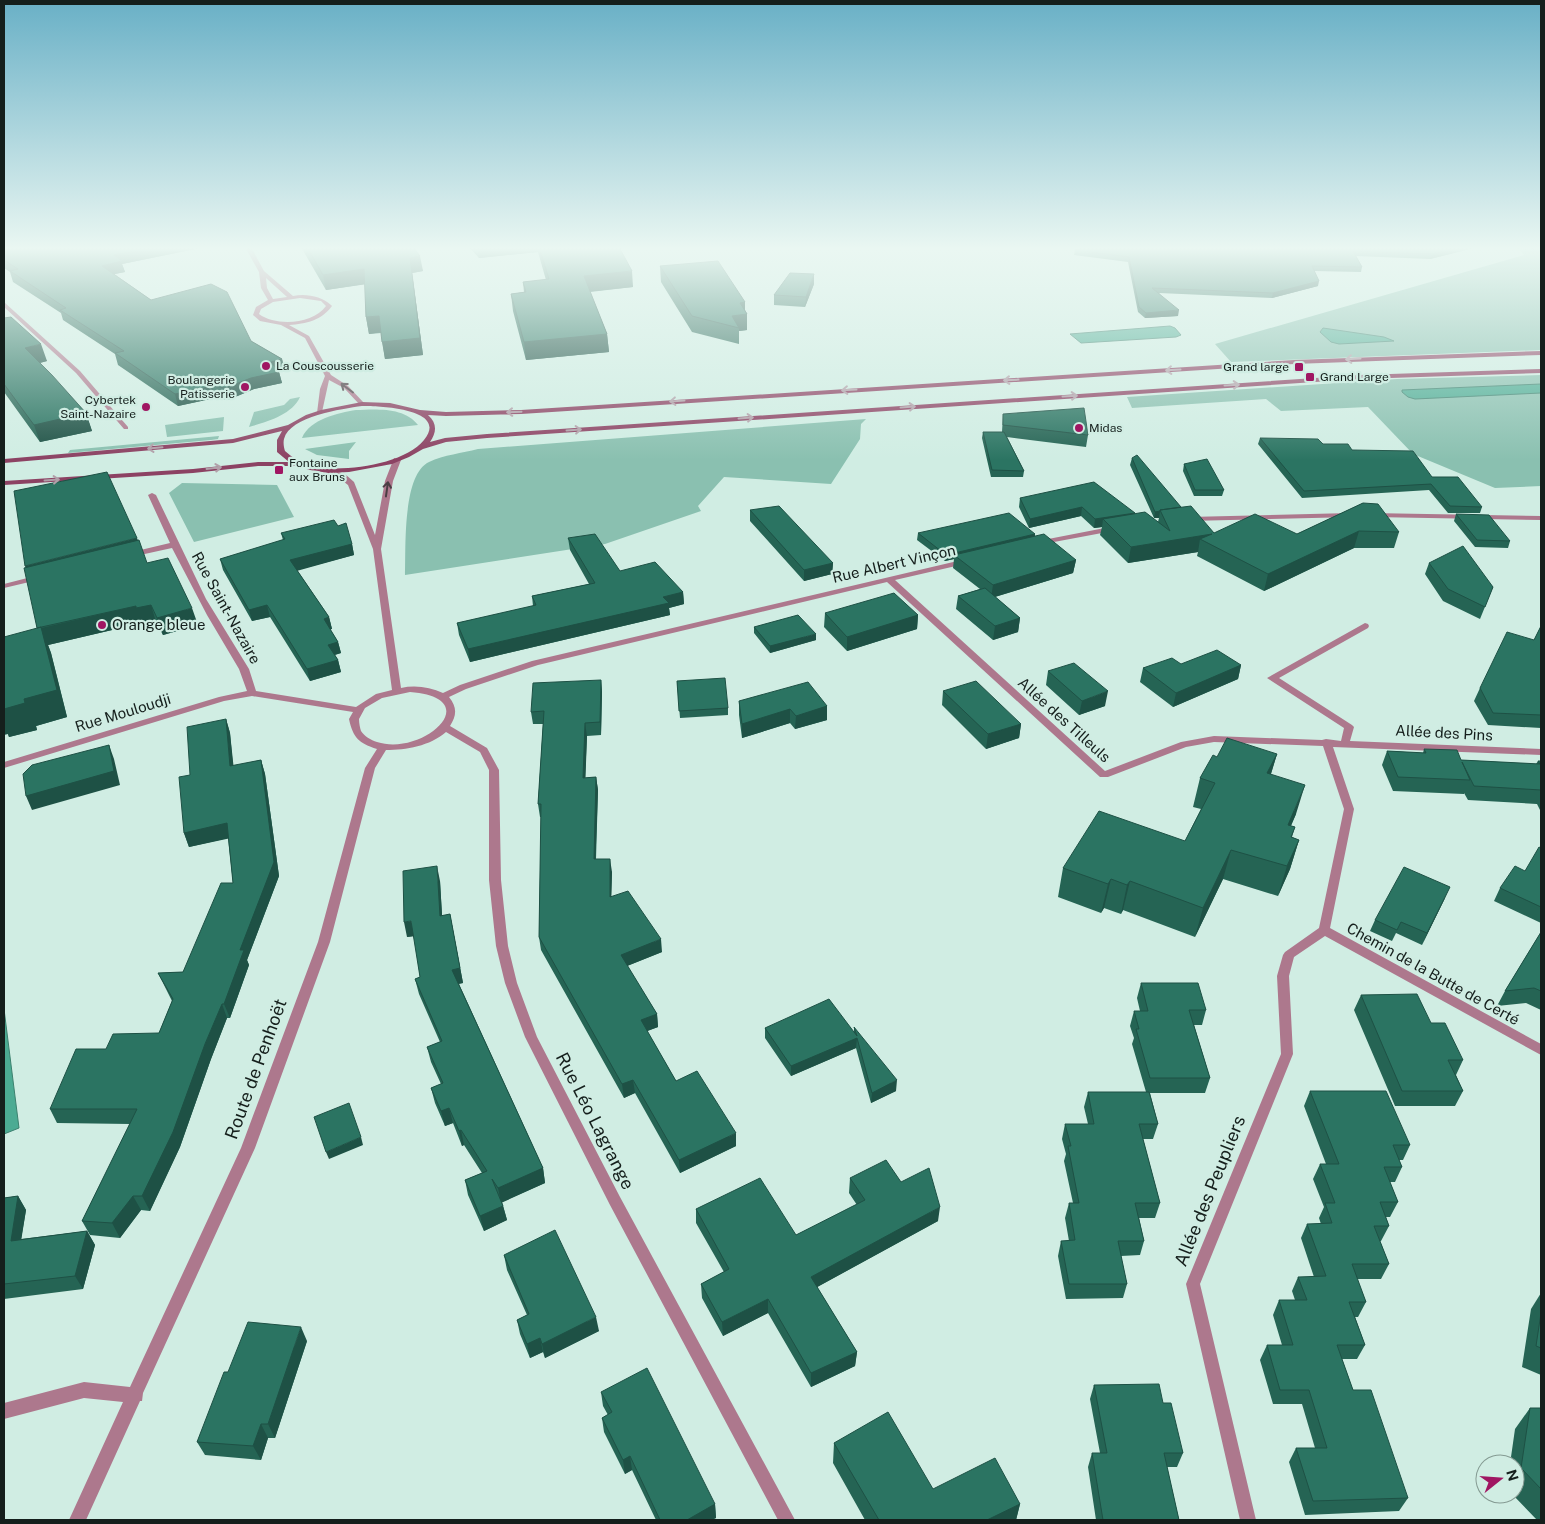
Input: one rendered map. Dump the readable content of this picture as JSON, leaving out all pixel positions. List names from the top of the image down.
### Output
{
  "streets": {
    "street": [
      "Rue Albert Vinçon",
      "Rue Saint-Nazaire",
      "Rue Mouloudji",
      "Allée des Tilleuls",
      "Allée des Pins",
      "Chemin de la Butte de Certé",
      "Route de Penhoët",
      "Rue Léo Lagrange",
      "Allée des Peupliers"
    ]
  },
  "crossings": [
    ["Rue Albert Vinçon", "Allée des Tilleuls"],
    ["Rue Albert Vinçon", "Route de Penhoët"],
    ["Rue Albert Vinçon", "Rue Léo Lagrange"],
    ["Rue Saint-Nazaire", "Rue Mouloudji"],
    ["Allée des Tilleuls", "Allée des Pins"],
    ["Allée des Tilleuls", "Chemin de la Butte de Certé"],
    ["Chemin de la Butte de Certé", "Allée des Peupliers"],
    ["Route de Penhoët", "Rue Léo Lagrange"]
  ],
  "places": {
    "other": [
      "La Couscousserie",
      "Boulangerie Patisserie",
      "Cybertek Saint-Nazaire",
      "Midas",
      "Orange bleue"
    ],
    "transit": ["Grand large", "Grand Large", "Fontaine aux Bruns"]
  },
  "north": "right"
}
